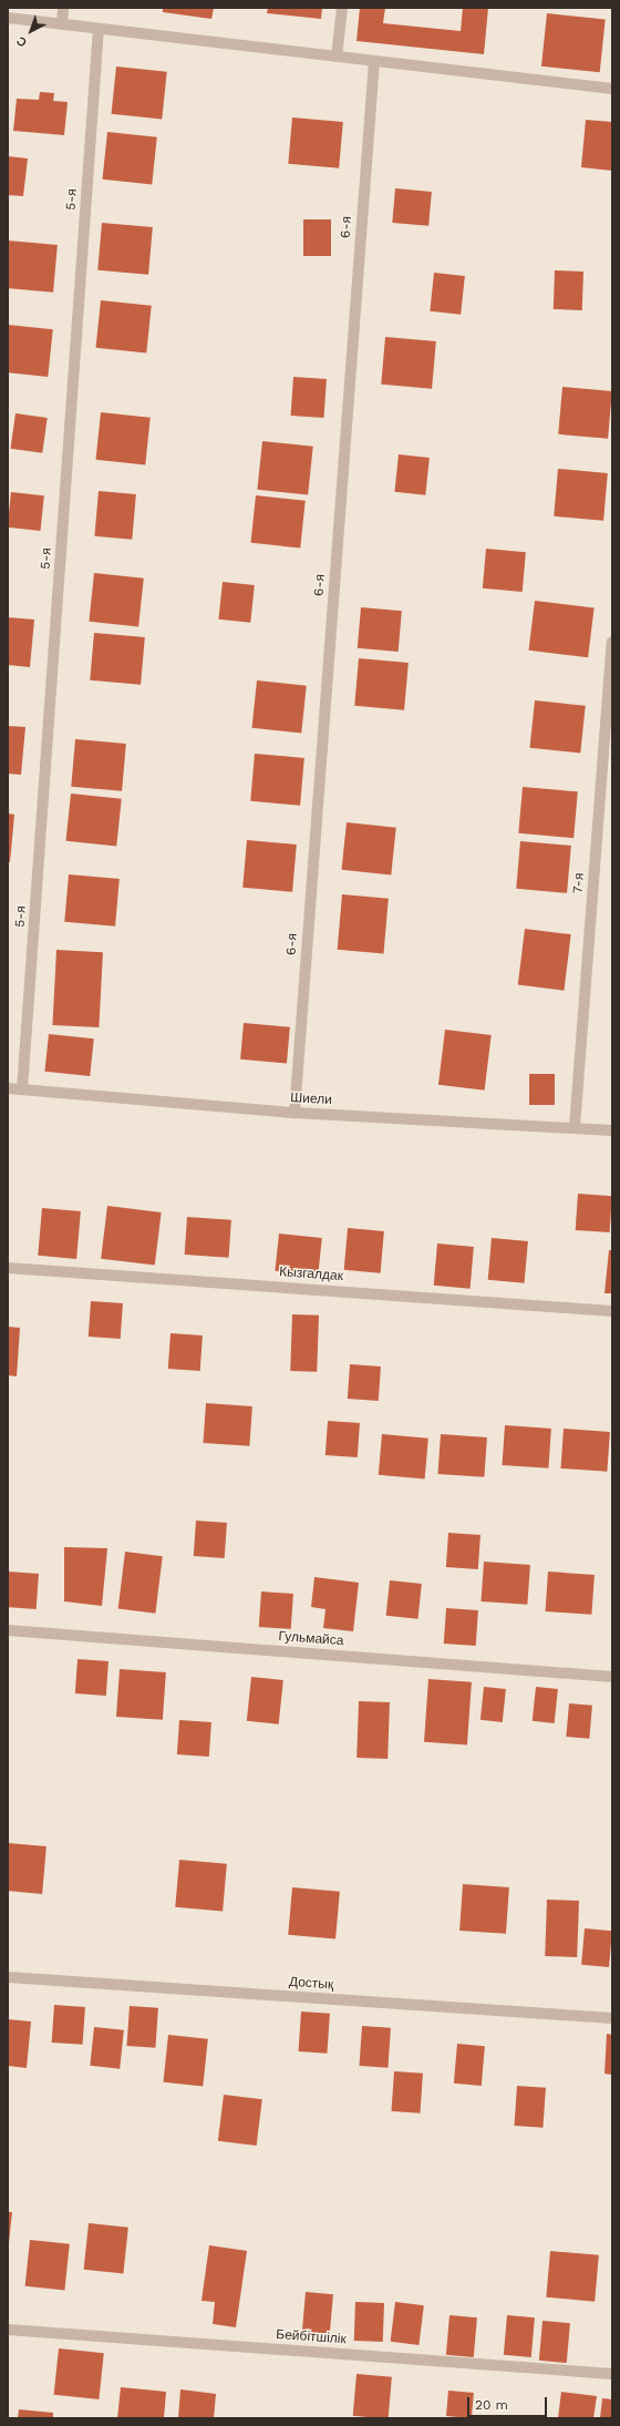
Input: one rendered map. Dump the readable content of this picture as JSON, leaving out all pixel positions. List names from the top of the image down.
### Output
{
  "streets": {
    "street": [
      "5-я",
      "6-я",
      "7-я",
      "Шиели",
      "Кызгалдак",
      "Гульмайса",
      "Достық",
      "Бейбітшілік"
    ]
  },
  "crossings": [
    ["5-я", "Шиели"],
    ["6-я", "Шиели"],
    ["7-я", "Шиели"]
  ],
  "scale_bar": "20 m",
  "north": "bottom left"
}
